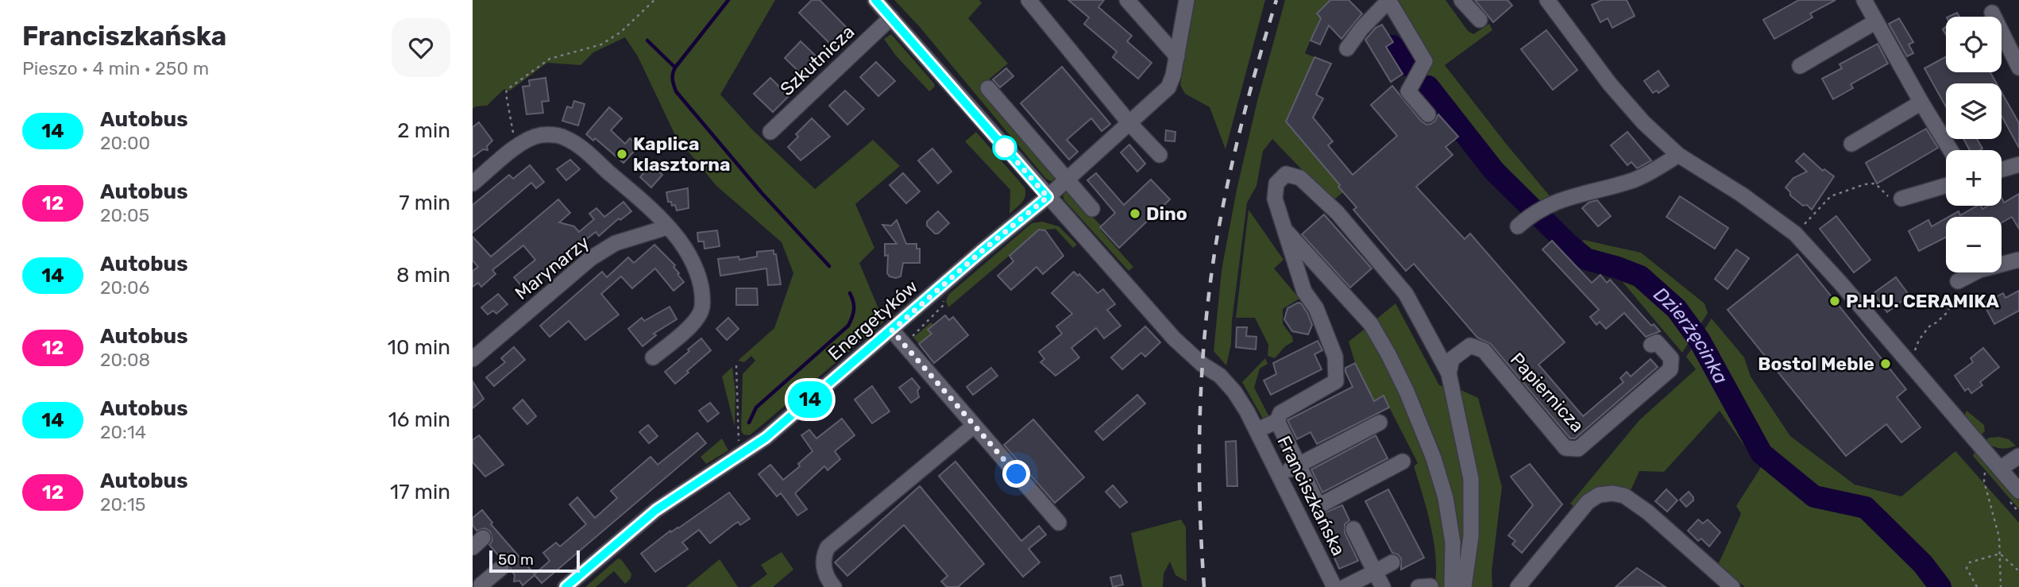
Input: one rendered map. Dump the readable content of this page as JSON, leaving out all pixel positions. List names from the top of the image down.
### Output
{
  "streets": {
    "street": [
      "Szkutnicza",
      "Marynarzy",
      "Energetyków",
      "Papiernicza",
      "Franciszkańska"
    ]
  },
  "crossings": [
    ["Szkutnicza", "Franciszkańska"],
    ["Energetyków", "Franciszkańska"]
  ],
  "water": ["Dzierżęcinka"],
  "places": [
    "Kaplica klasztorna",
    "Dino",
    "P.H.U. CERAMIKA",
    "Bostol Meble"
  ],
  "lines": ["bus line 14"],
  "scale_bar": "50 m",
  "page": {
    "heading": ["Franciszkańska", "Pieszo · 4 min · 250 m"],
    "on_map": "14",
    "map_buttons": ["+", "−"],
    "list": [
      {
        "mark": "14",
        "name": "Autobus",
        "note": "20:00",
        "value": "2 min"
      },
      {
        "mark": "12",
        "name": "Autobus",
        "note": "20:05",
        "value": "7 min"
      },
      {
        "mark": "14",
        "name": "Autobus",
        "note": "20:06",
        "value": "8 min"
      },
      {
        "mark": "12",
        "name": "Autobus",
        "note": "20:08",
        "value": "10 min"
      },
      {
        "mark": "14",
        "name": "Autobus",
        "note": "20:14",
        "value": "16 min"
      },
      {
        "mark": "12",
        "name": "Autobus",
        "note": "20:15",
        "value": "17 min"
      }
    ],
    "scale": "50 m"
  }
}
